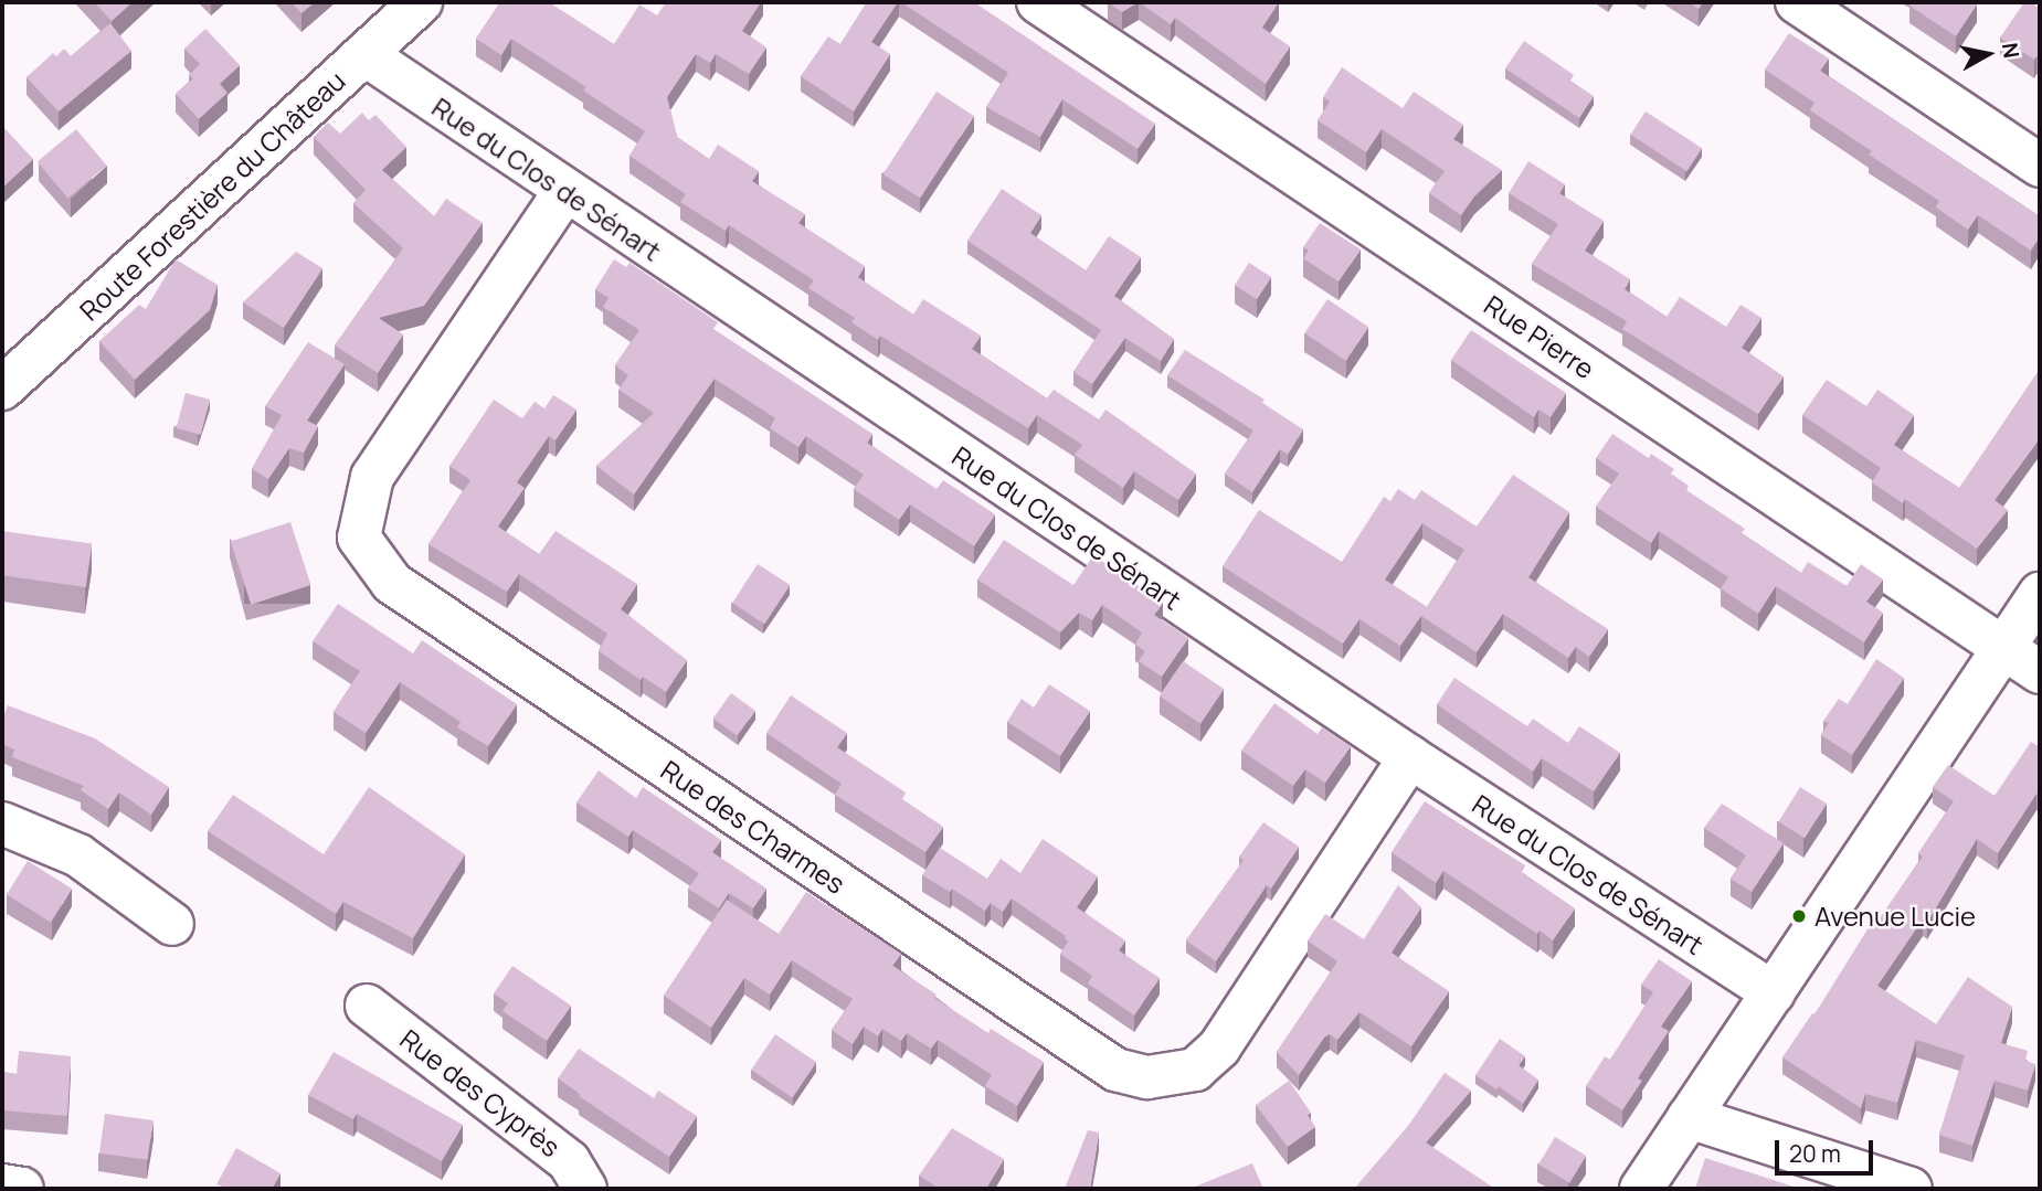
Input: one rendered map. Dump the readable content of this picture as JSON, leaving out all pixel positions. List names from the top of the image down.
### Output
{
  "streets": {
    "street": [
      "Rue du Clos de Sénart",
      "Route Forestière du Château",
      "Rue Pierre",
      "Rue des Charmes",
      "Rue des Cyprès"
    ]
  },
  "crossings": [
    ["Rue du Clos de Sénart", "Route Forestière du Château"],
    ["Rue du Clos de Sénart", "Rue des Charmes"]
  ],
  "places": ["Avenue Lucie"],
  "scale_bar": "20 m",
  "north": "right"
}
